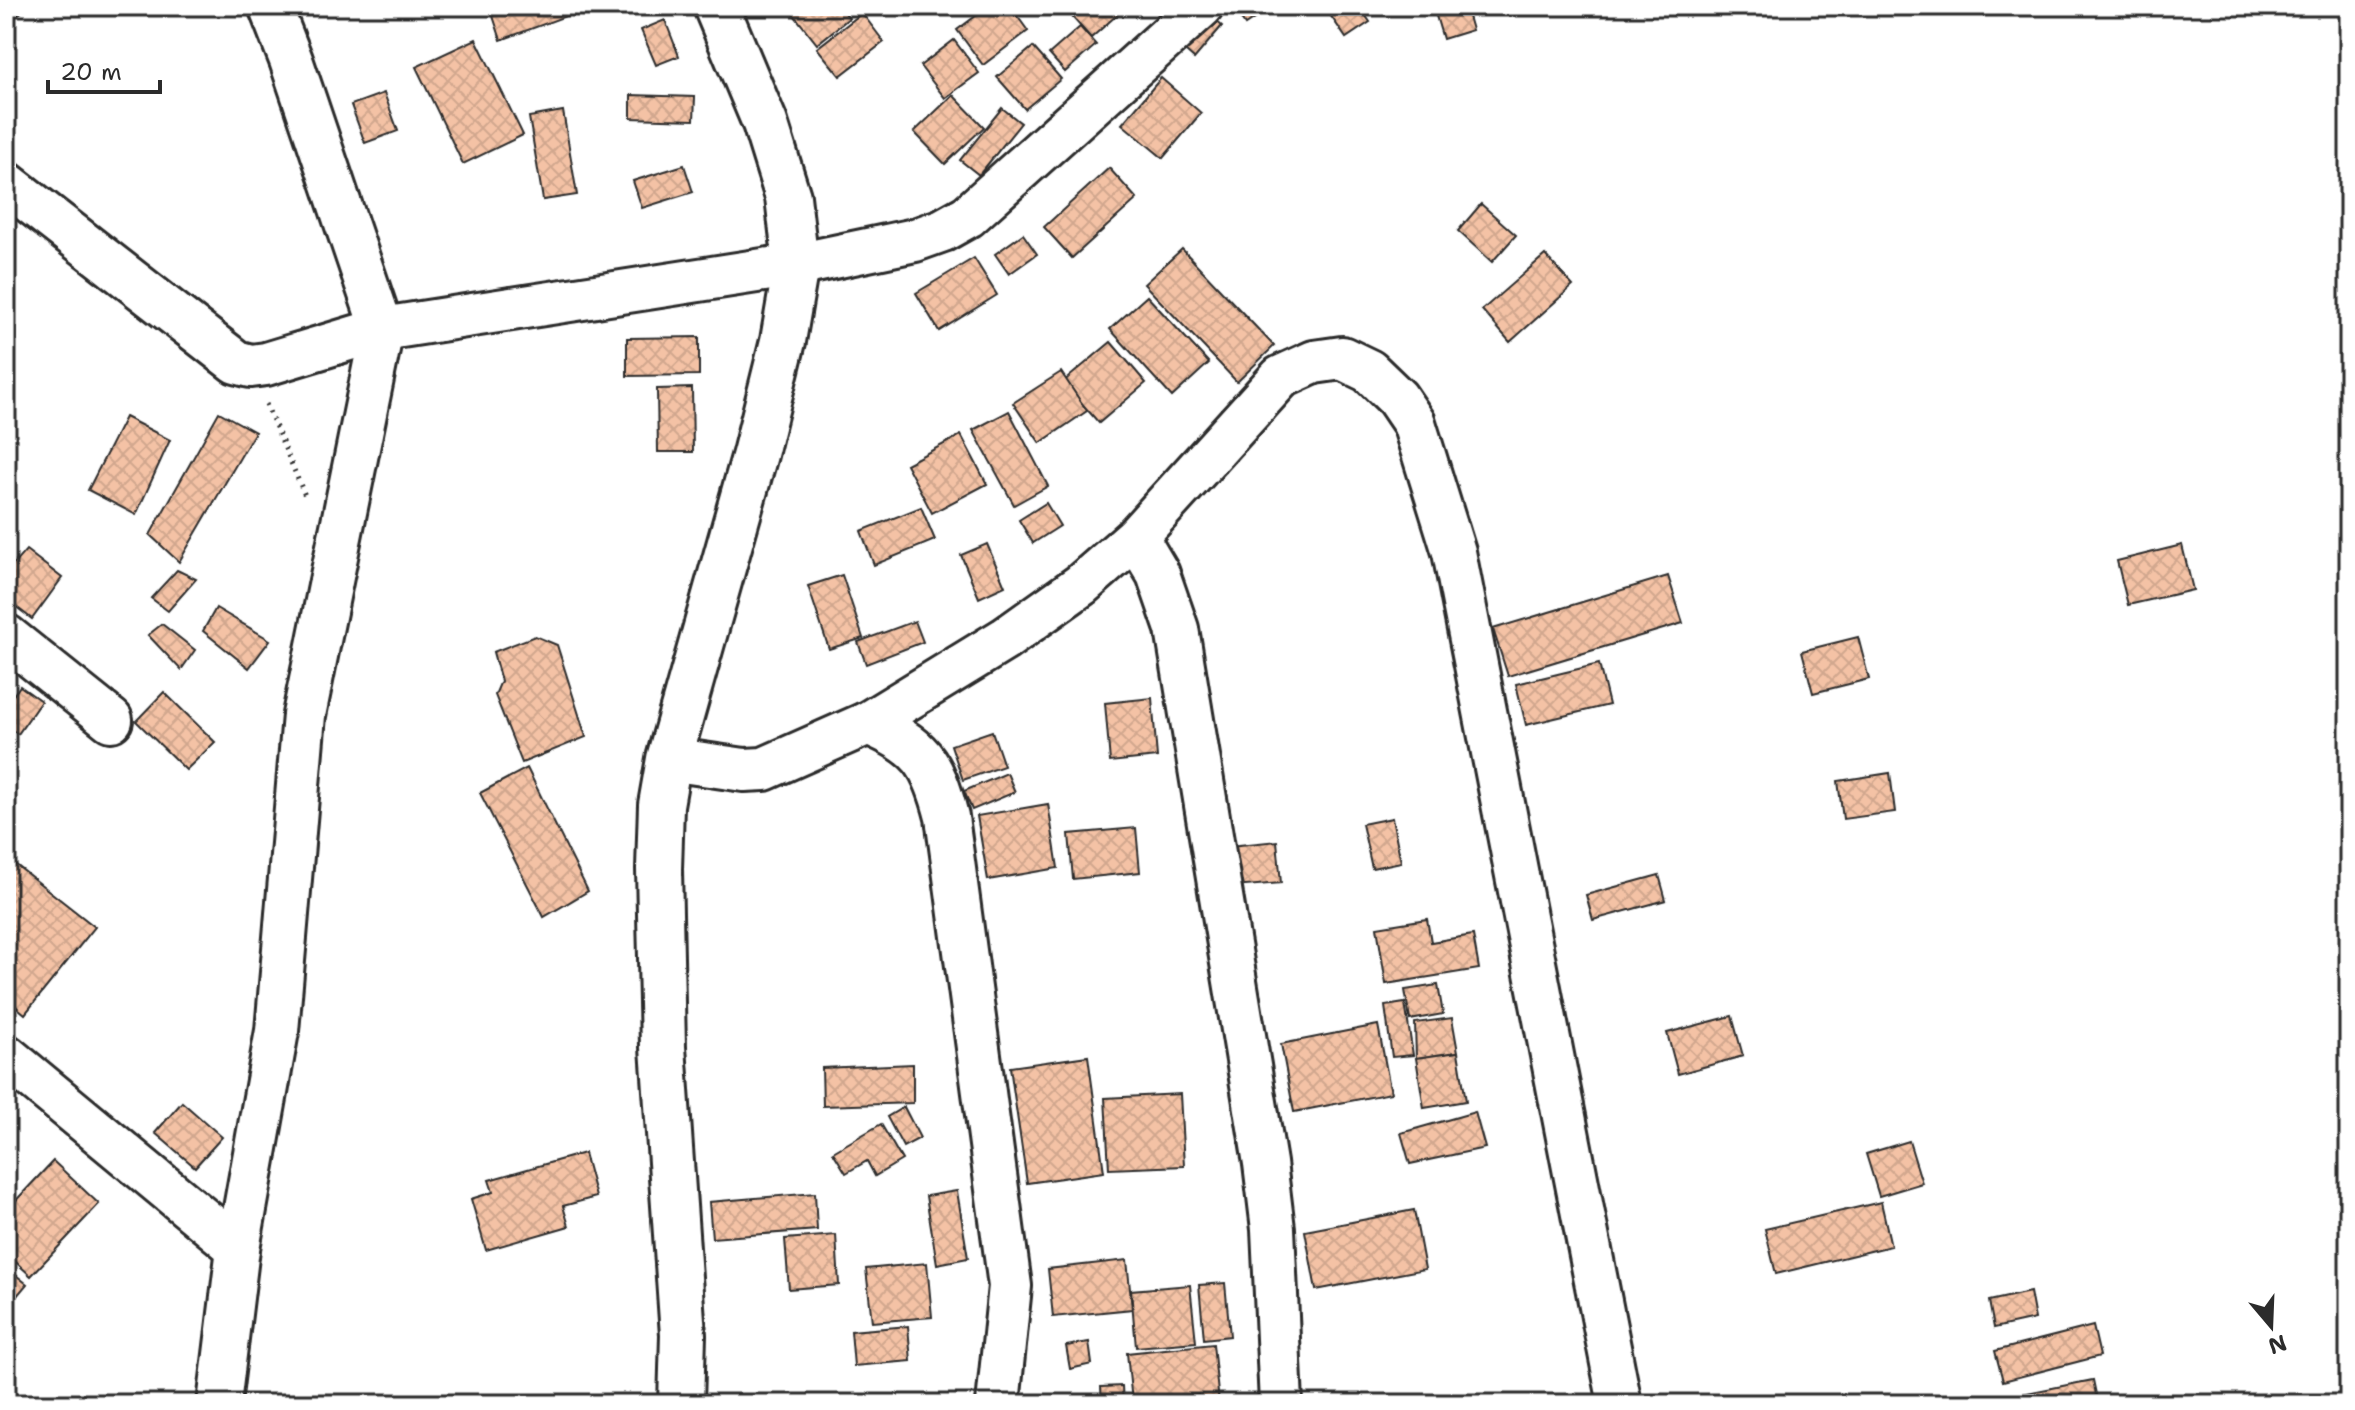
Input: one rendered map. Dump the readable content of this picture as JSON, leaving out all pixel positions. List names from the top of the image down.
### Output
{
  "scale_bar": "20 m",
  "north": "bottom"
}
